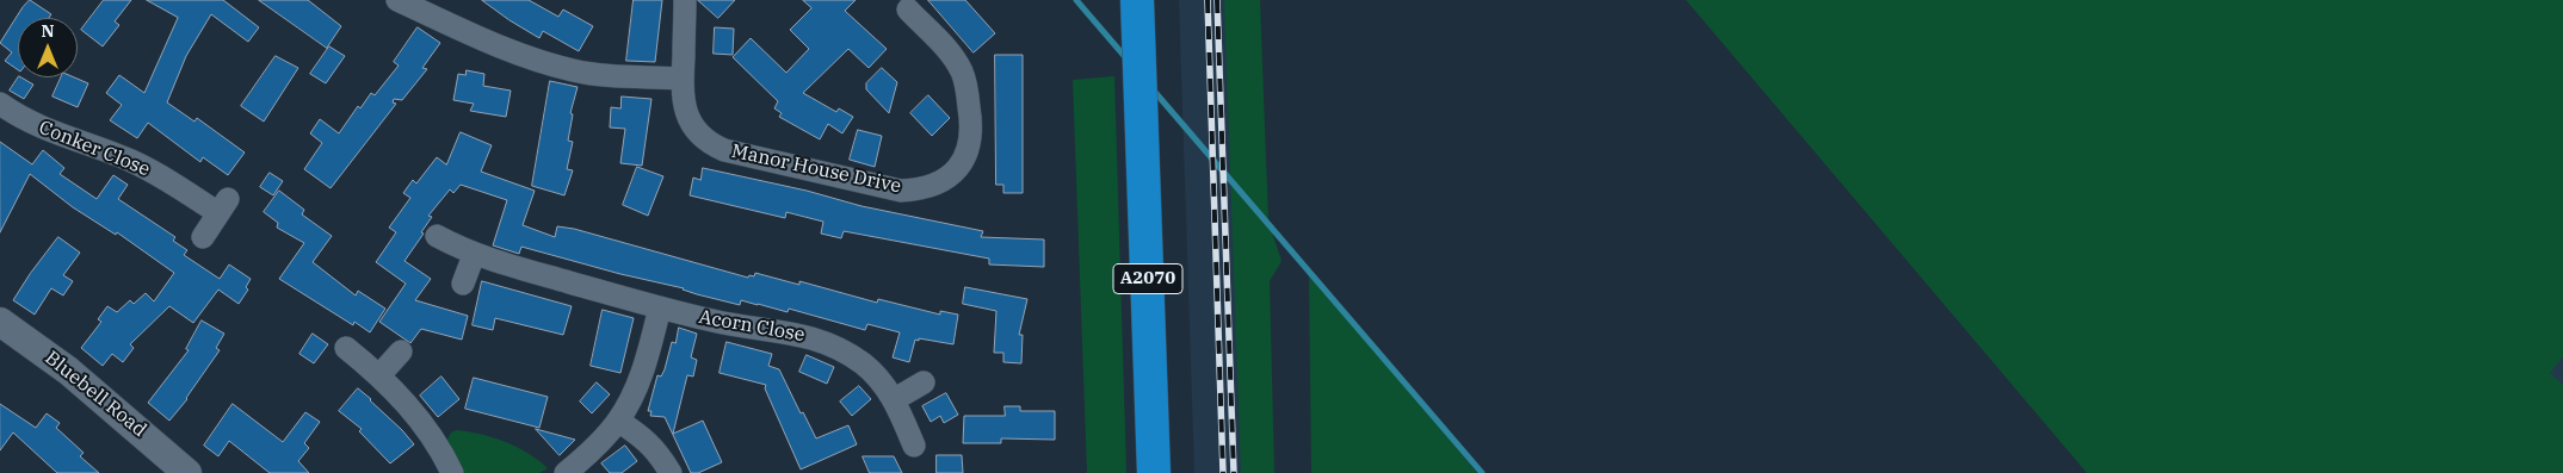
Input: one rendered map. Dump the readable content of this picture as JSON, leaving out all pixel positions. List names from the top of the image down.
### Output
{
  "streets": {
    "highway": ["A2070"],
    "street": [
      "Conker Close",
      "Manor House Drive",
      "Acorn Close",
      "Bluebell Road"
    ]
  },
  "north": "top"
}
